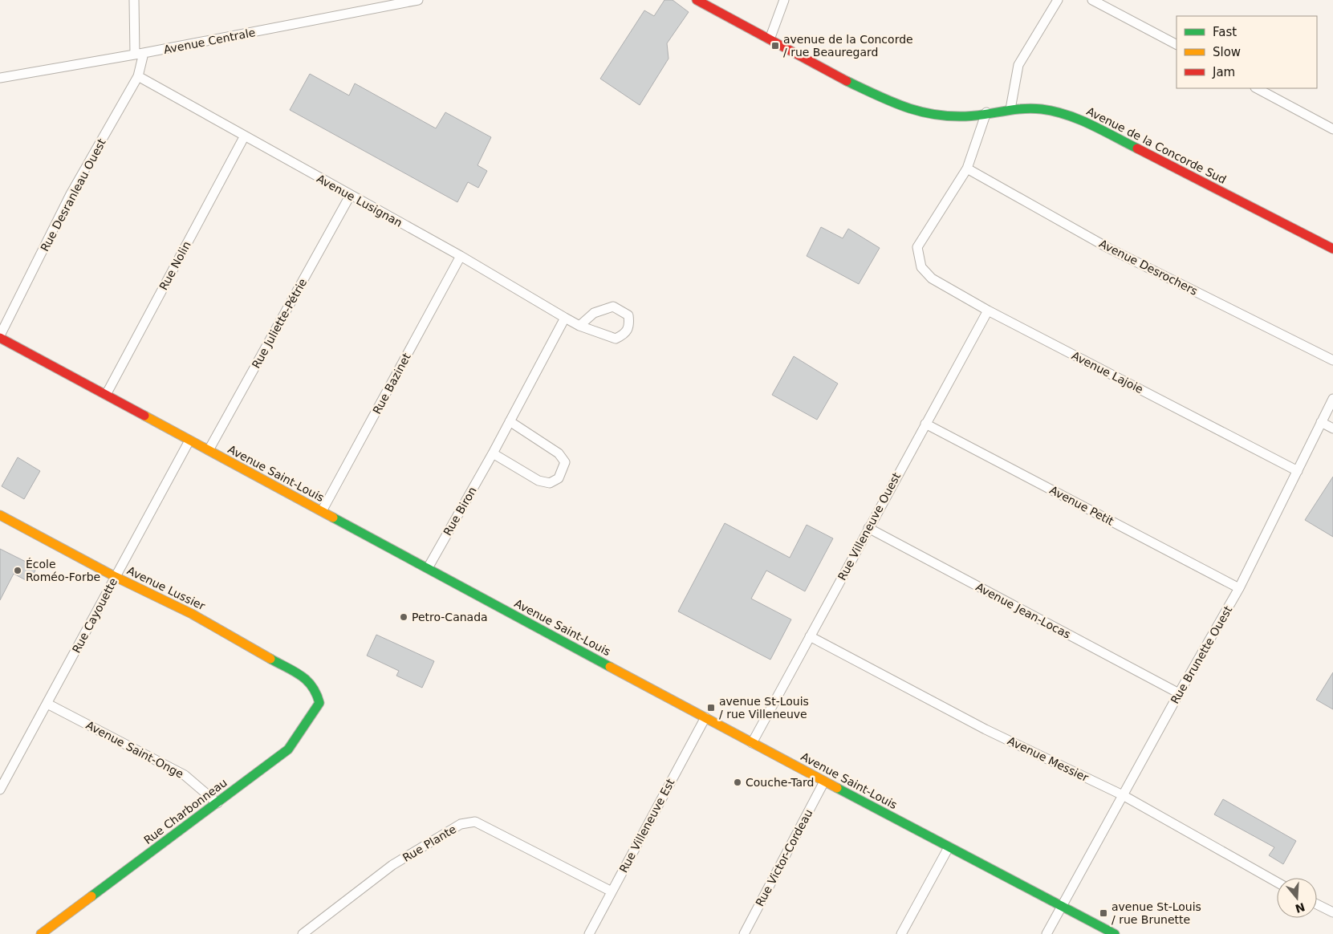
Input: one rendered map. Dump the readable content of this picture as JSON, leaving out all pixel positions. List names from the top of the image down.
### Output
{
  "streets": {
    "street": [
      "Avenue Centrale",
      "Avenue de la Concorde Sud",
      "Rue Desranleau Ouest",
      "Avenue Lusignan",
      "Rue Nolin",
      "Avenue Desrochers",
      "Rue Juliette-Pétrie",
      "Avenue Lajoie",
      "Rue Bazinet",
      "Avenue Saint-Louis",
      "Avenue Petit",
      "Rue Biron",
      "Rue Villeneuve Ouest",
      "Avenue Lussier",
      "Avenue Jean-Locas",
      "Rue Cayouette",
      "Rue Brunette Ouest",
      "Avenue Saint-Onge",
      "Avenue Messier",
      "Rue Charbonneau",
      "Rue Villeneuve Est",
      "Rue Plante",
      "Rue Victor-Cordeau"
    ]
  },
  "crossings": [
    ["Avenue Centrale", "Rue Desranleau Ouest"],
    ["Rue Desranleau Ouest", "Avenue Lusignan"],
    ["Rue Desranleau Ouest", "Avenue Saint-Louis"],
    ["Avenue Lusignan", "Rue Nolin"],
    ["Avenue Lusignan", "Rue Juliette-Pétrie"],
    ["Avenue Lusignan", "Rue Bazinet"],
    ["Avenue Lusignan", "Rue Biron"],
    ["Rue Nolin", "Avenue Saint-Louis"],
    ["Avenue Desrochers", "Avenue Lajoie"],
    ["Rue Juliette-Pétrie", "Avenue Saint-Louis"],
    ["Avenue Lajoie", "Rue Villeneuve Ouest"],
    ["Avenue Lajoie", "Rue Brunette Ouest"],
    ["Rue Bazinet", "Avenue Saint-Louis"],
    ["Avenue Saint-Louis", "Rue Biron"],
    ["Avenue Saint-Louis", "Rue Villeneuve Ouest"],
    ["Avenue Saint-Louis", "Rue Cayouette"],
    ["Avenue Saint-Louis", "Rue Brunette Ouest"],
    ["Avenue Saint-Louis", "Rue Villeneuve Est"],
    ["Avenue Saint-Louis", "Rue Victor-Cordeau"],
    ["Avenue Petit", "Rue Villeneuve Ouest"],
    ["Avenue Petit", "Rue Brunette Ouest"],
    ["Rue Villeneuve Ouest", "Avenue Jean-Locas"],
    ["Rue Villeneuve Ouest", "Avenue Messier"],
    ["Avenue Lussier", "Rue Cayouette"],
    ["Avenue Lussier", "Rue Charbonneau"],
    ["Avenue Jean-Locas", "Rue Brunette Ouest"],
    ["Rue Cayouette", "Avenue Saint-Onge"],
    ["Rue Brunette Ouest", "Avenue Messier"],
    ["Avenue Saint-Onge", "Rue Charbonneau"],
    ["Rue Villeneuve Est", "Rue Plante"]
  ],
  "places": {
    "transit": ["avenue de la Concorde / rue Beauregard", "avenue St-Louis / rue Villeneuve", "avenue St-Louis / rue Brunette"],
    "other": ["École Roméo-Forbe", "Petro-Canada", "Couche-Tard"]
  },
  "legend": ["Fast", "Slow", "Jam"],
  "north": "bottom"
}
